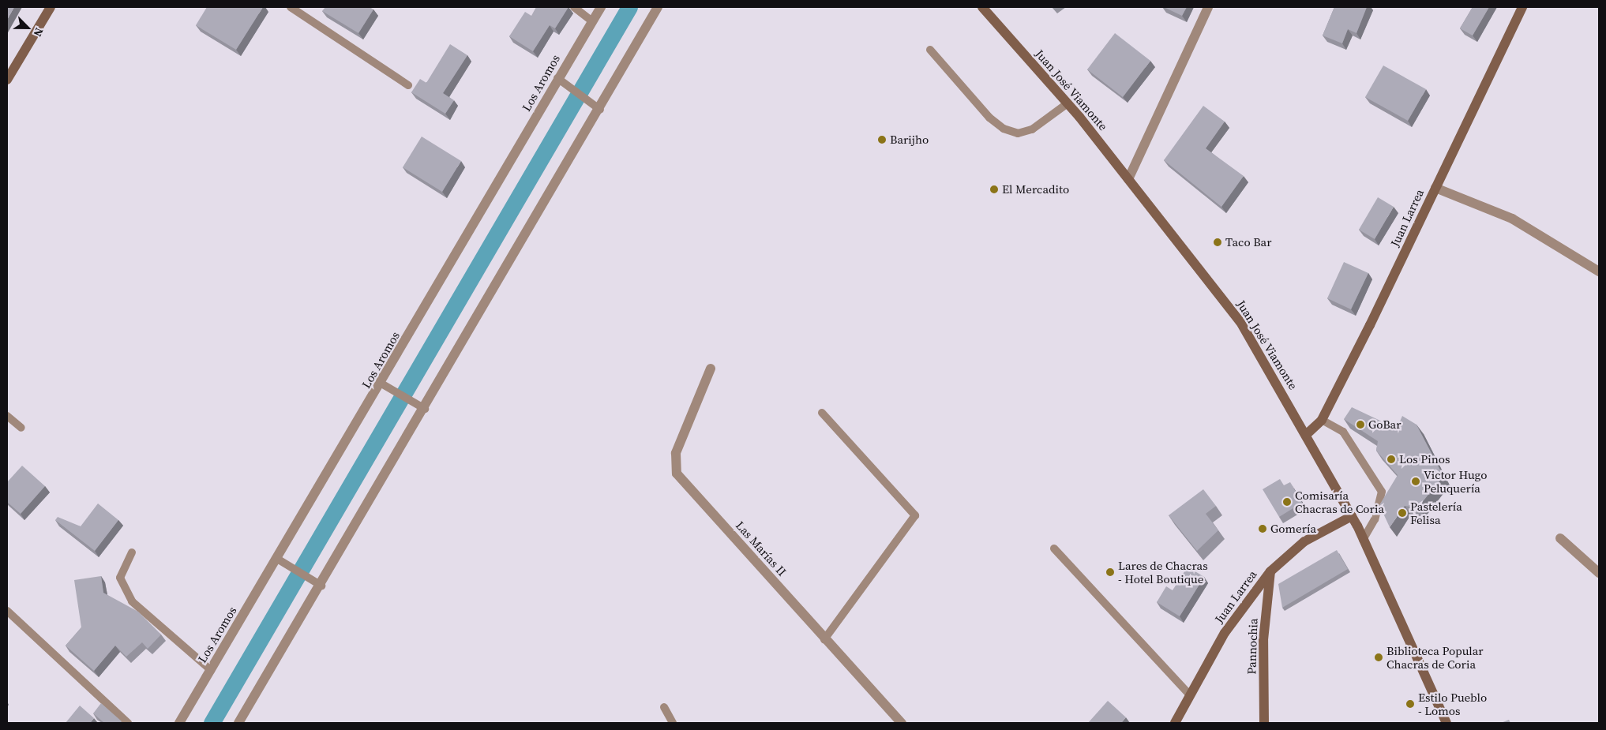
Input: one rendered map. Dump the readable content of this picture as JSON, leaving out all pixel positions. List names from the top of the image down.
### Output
{
  "streets": {
    "main road": ["Juan José Viamonte", "Juan Larrea", "Pannochia"],
    "street": ["Los Aromos", "Las Marías II"]
  },
  "crossings": [
    ["Juan José Viamonte", "Juan Larrea"],
    ["Juan Larrea", "Pannochia"]
  ],
  "places": [
    "Barijho",
    "El Mercadito",
    "Taco Bar",
    "GoBar",
    "Los Pinos",
    "Victor Hugo Peluquería",
    "Comisaría Chacras de Coria",
    "Pastelería Felisa",
    "Gomería",
    "Lares de Chacras - Hotel Boutique",
    "Biblioteca Popular Chacras de Coria",
    "Estilo Pueblo - Lomos"
  ],
  "north": "bottom right"
}
